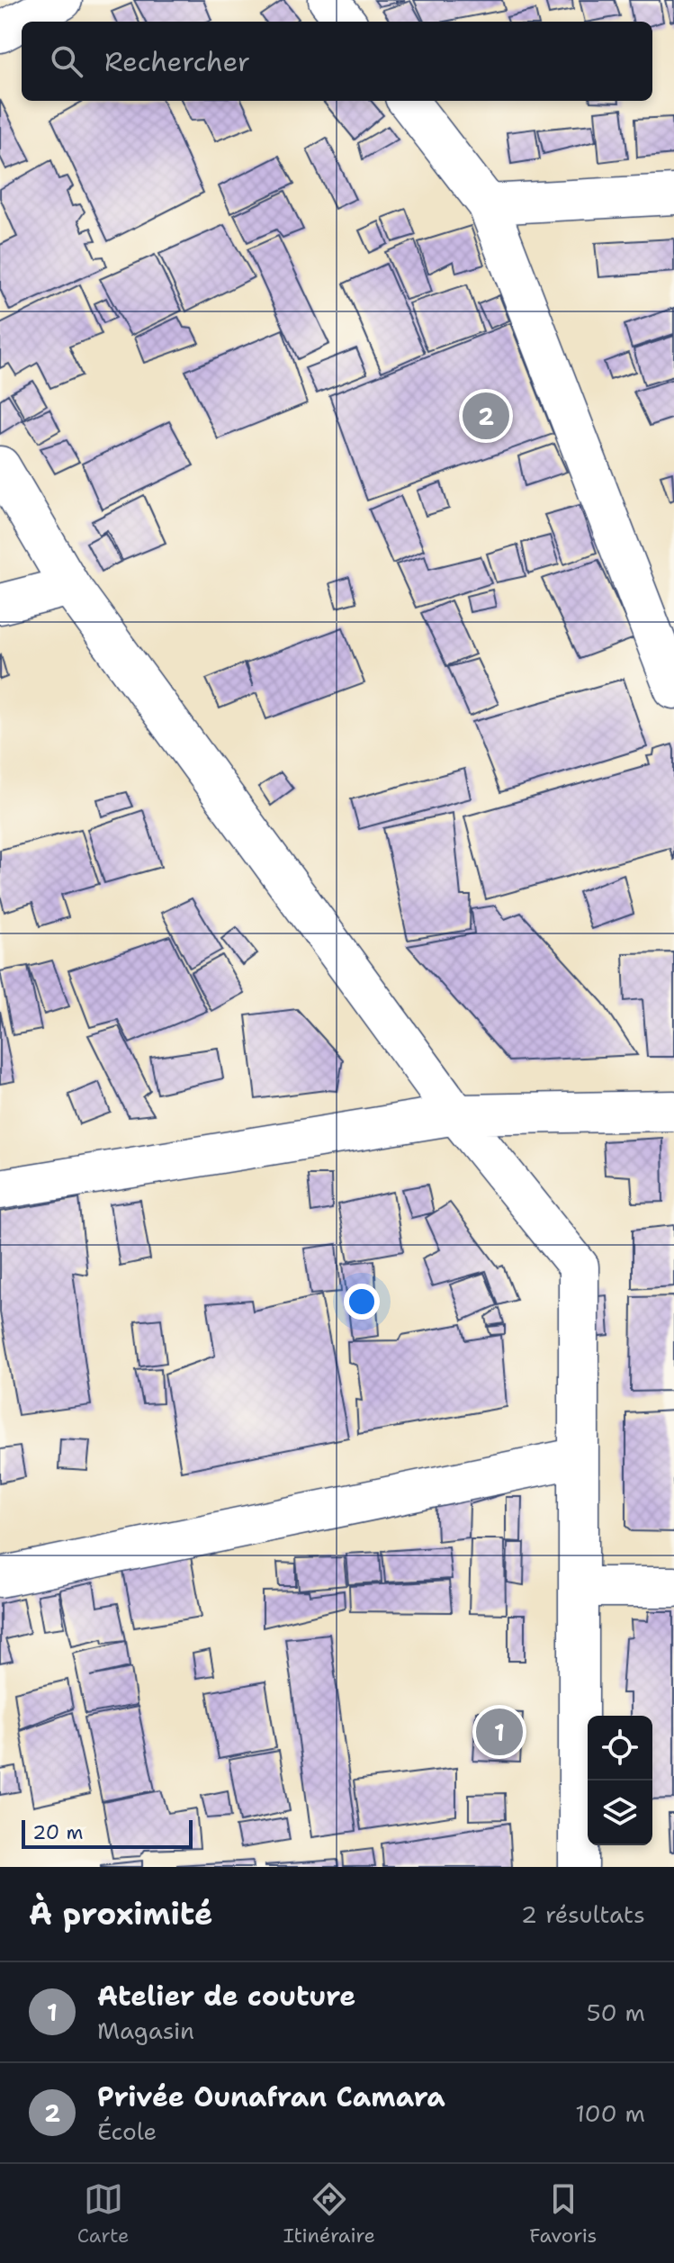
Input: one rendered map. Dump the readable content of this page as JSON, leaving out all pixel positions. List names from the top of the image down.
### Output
{
  "scale_bar": "20 m",
  "page": {
    "search": "Rechercher",
    "pins": ["2", "1"],
    "scale": "20 m",
    "heading": ["À proximité", "2 résultats"],
    "list": [
      {
        "mark": "1",
        "name": "Atelier de couture",
        "note": "Magasin",
        "value": "50 m"
      },
      {
        "mark": "2",
        "name": "Privée Ounafran Camara",
        "note": "École",
        "value": "100 m"
      }
    ],
    "nav": ["Carte", "Itinéraire", "Favoris"]
  }
}
